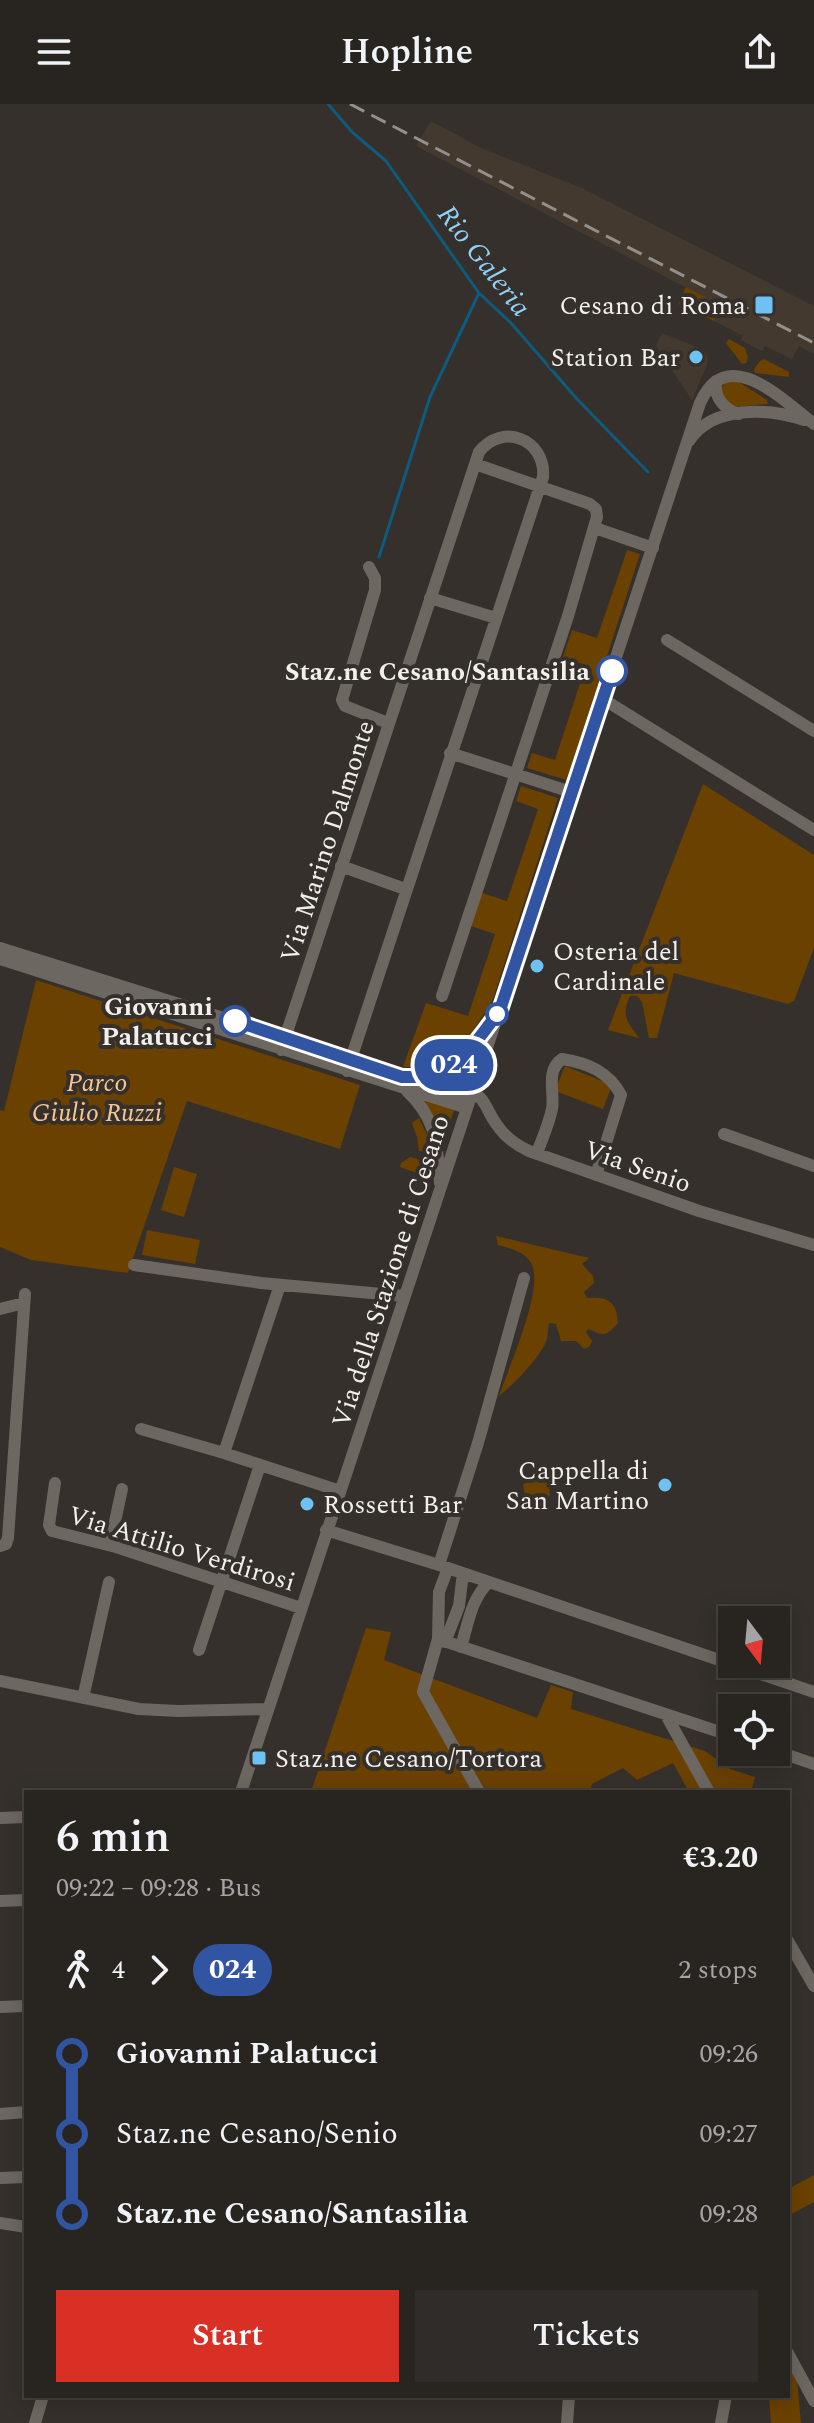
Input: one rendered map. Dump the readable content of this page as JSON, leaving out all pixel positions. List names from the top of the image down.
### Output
{
  "streets": {
    "street": [
      "Via Marino Dalmonte",
      "Via Senio",
      "Via della Stazione di Cesano",
      "Via Attilio Verdirosi"
    ]
  },
  "crossings": [
    ["Via Senio", "Via della Stazione di Cesano"],
    ["Via della Stazione di Cesano", "Via Attilio Verdirosi"]
  ],
  "water": ["Rio Galeria"],
  "parks": ["Parco Giulio Ruzzi"],
  "places": {
    "transit": ["Cesano di Roma", "Staz.ne Cesano/Tortora"],
    "other": [
      "Station Bar",
      "Staz.ne Cesano/Santasilia",
      "Osteria del Cardinale",
      "Giovanni Palatucci",
      "Cappella di San Martino",
      "Rossetti Bar"
    ]
  },
  "lines": ["bus line 024"],
  "north": "bottom",
  "page": {
    "header": "Hopline",
    "on_map": "024",
    "heading": ["6 min", "09:22 – 09:28 · Bus", "€3.20"],
    "legs": ["4", "024", "2 stops"],
    "list": [
      {
        "name": "Giovanni Palatucci",
        "value": "09:26"
      },
      {
        "name": "Staz.ne Cesano/Senio",
        "value": "09:27"
      },
      {
        "name": "Staz.ne Cesano/Santasilia",
        "value": "09:28"
      }
    ],
    "buttons": ["Start", "Tickets"]
  }
}
